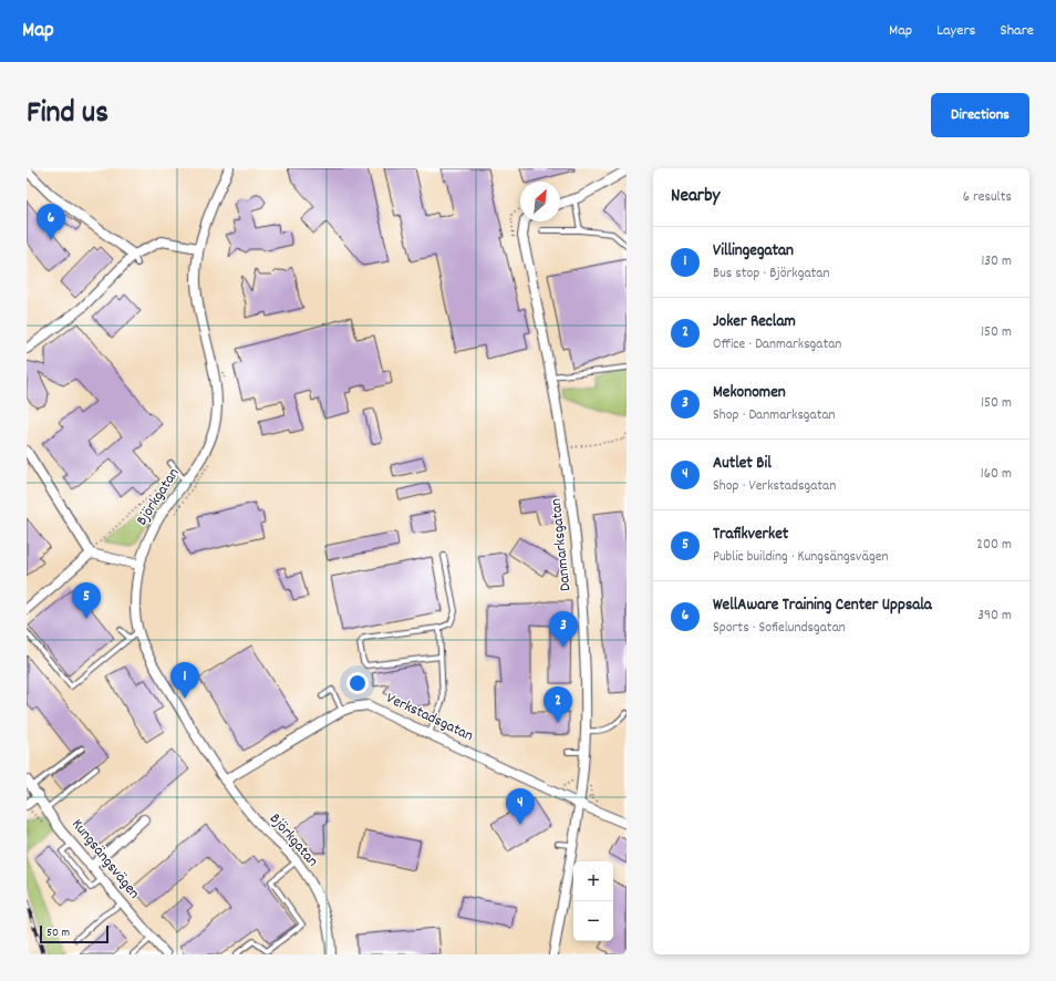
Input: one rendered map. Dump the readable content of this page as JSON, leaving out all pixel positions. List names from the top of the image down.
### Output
{
  "streets": {
    "street": [
      "Björkgatan",
      "Danmarksgatan",
      "Verkstadsgatan",
      "Kungsängsvägen"
    ]
  },
  "crossings": [
    ["Björkgatan", "Verkstadsgatan"],
    ["Danmarksgatan", "Verkstadsgatan"]
  ],
  "scale_bar": "50 m",
  "north": "top right",
  "page": {
    "header": "Map",
    "nav": ["Map", "Layers", "Share"],
    "title": "Find us",
    "buttons": "Directions",
    "heading": ["Nearby", "6 results"],
    "pins": [
      "6",
      "5",
      "3",
      "1",
      "2",
      "4"
    ],
    "list": [
      {
        "mark": "1",
        "name": "Villingegatan",
        "note": "Bus stop · Björkgatan",
        "value": "130 m"
      },
      {
        "mark": "2",
        "name": "Joker Reclam",
        "note": "Office · Danmarksgatan",
        "value": "150 m"
      },
      {
        "mark": "3",
        "name": "Mekonomen",
        "note": "Shop · Danmarksgatan",
        "value": "150 m"
      },
      {
        "mark": "4",
        "name": "Autlet Bil",
        "note": "Shop · Verkstadsgatan",
        "value": "160 m"
      },
      {
        "mark": "5",
        "name": "Trafikverket",
        "note": "Public building · Kungsängsvägen",
        "value": "200 m"
      },
      {
        "mark": "6",
        "name": "WellAware Training Center Uppsala",
        "note": "Sports · Sofielundsgatan",
        "value": "390 m"
      }
    ],
    "map_buttons": ["+", "−"],
    "scale": "50 m"
  }
}
